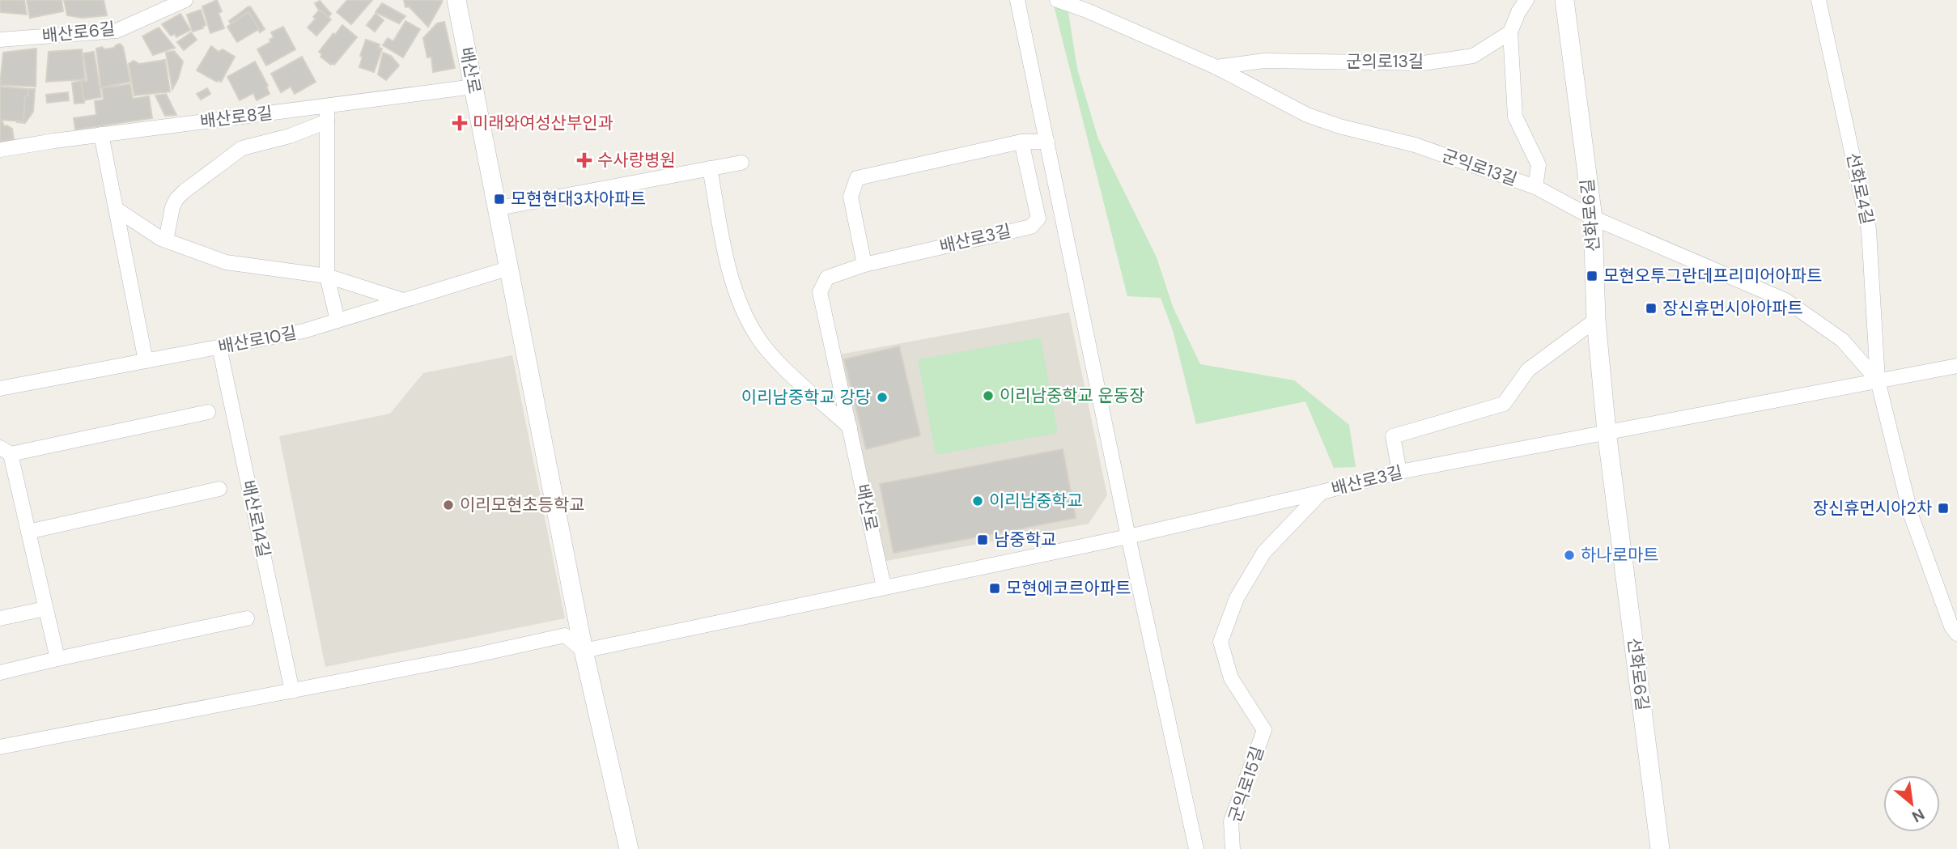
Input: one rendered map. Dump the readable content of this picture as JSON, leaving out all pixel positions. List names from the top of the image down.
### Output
{
  "streets": {
    "street": [
      "배산로6길",
      "군의로13길",
      "배산로",
      "배산로8길",
      "군익로13길",
      "선화로4길",
      "선화로6길",
      "배산로3길",
      "배산로10길",
      "배산로14길",
      "군익로15길"
    ]
  },
  "crossings": [
    ["군의로13길", "군익로13길"],
    ["배산로", "배산로8길"],
    ["배산로", "배산로3길"],
    ["배산로", "배산로10길"],
    ["군익로13길", "선화로4길"],
    ["군익로13길", "선화로6길"],
    ["선화로6길", "배산로3길"],
    ["배산로3길", "군익로15길"],
    ["배산로10길", "배산로14길"]
  ],
  "places": {
    "health": ["미래와여성산부인과", "수사랑병원"],
    "transit": [
      "모현현대3차아파트",
      "모현오투그란데프리미어아파트",
      "장신휴먼시아아파트",
      "장신휴먼시아2차",
      "남중학교",
      "모현에코르아파트"
    ],
    "other": [
      "이리남중학교 운동장",
      "이리남중학교 강당",
      "이리남중학교",
      "이리모현초등학교",
      "하나로마트"
    ]
  },
  "north": "bottom right"
}
